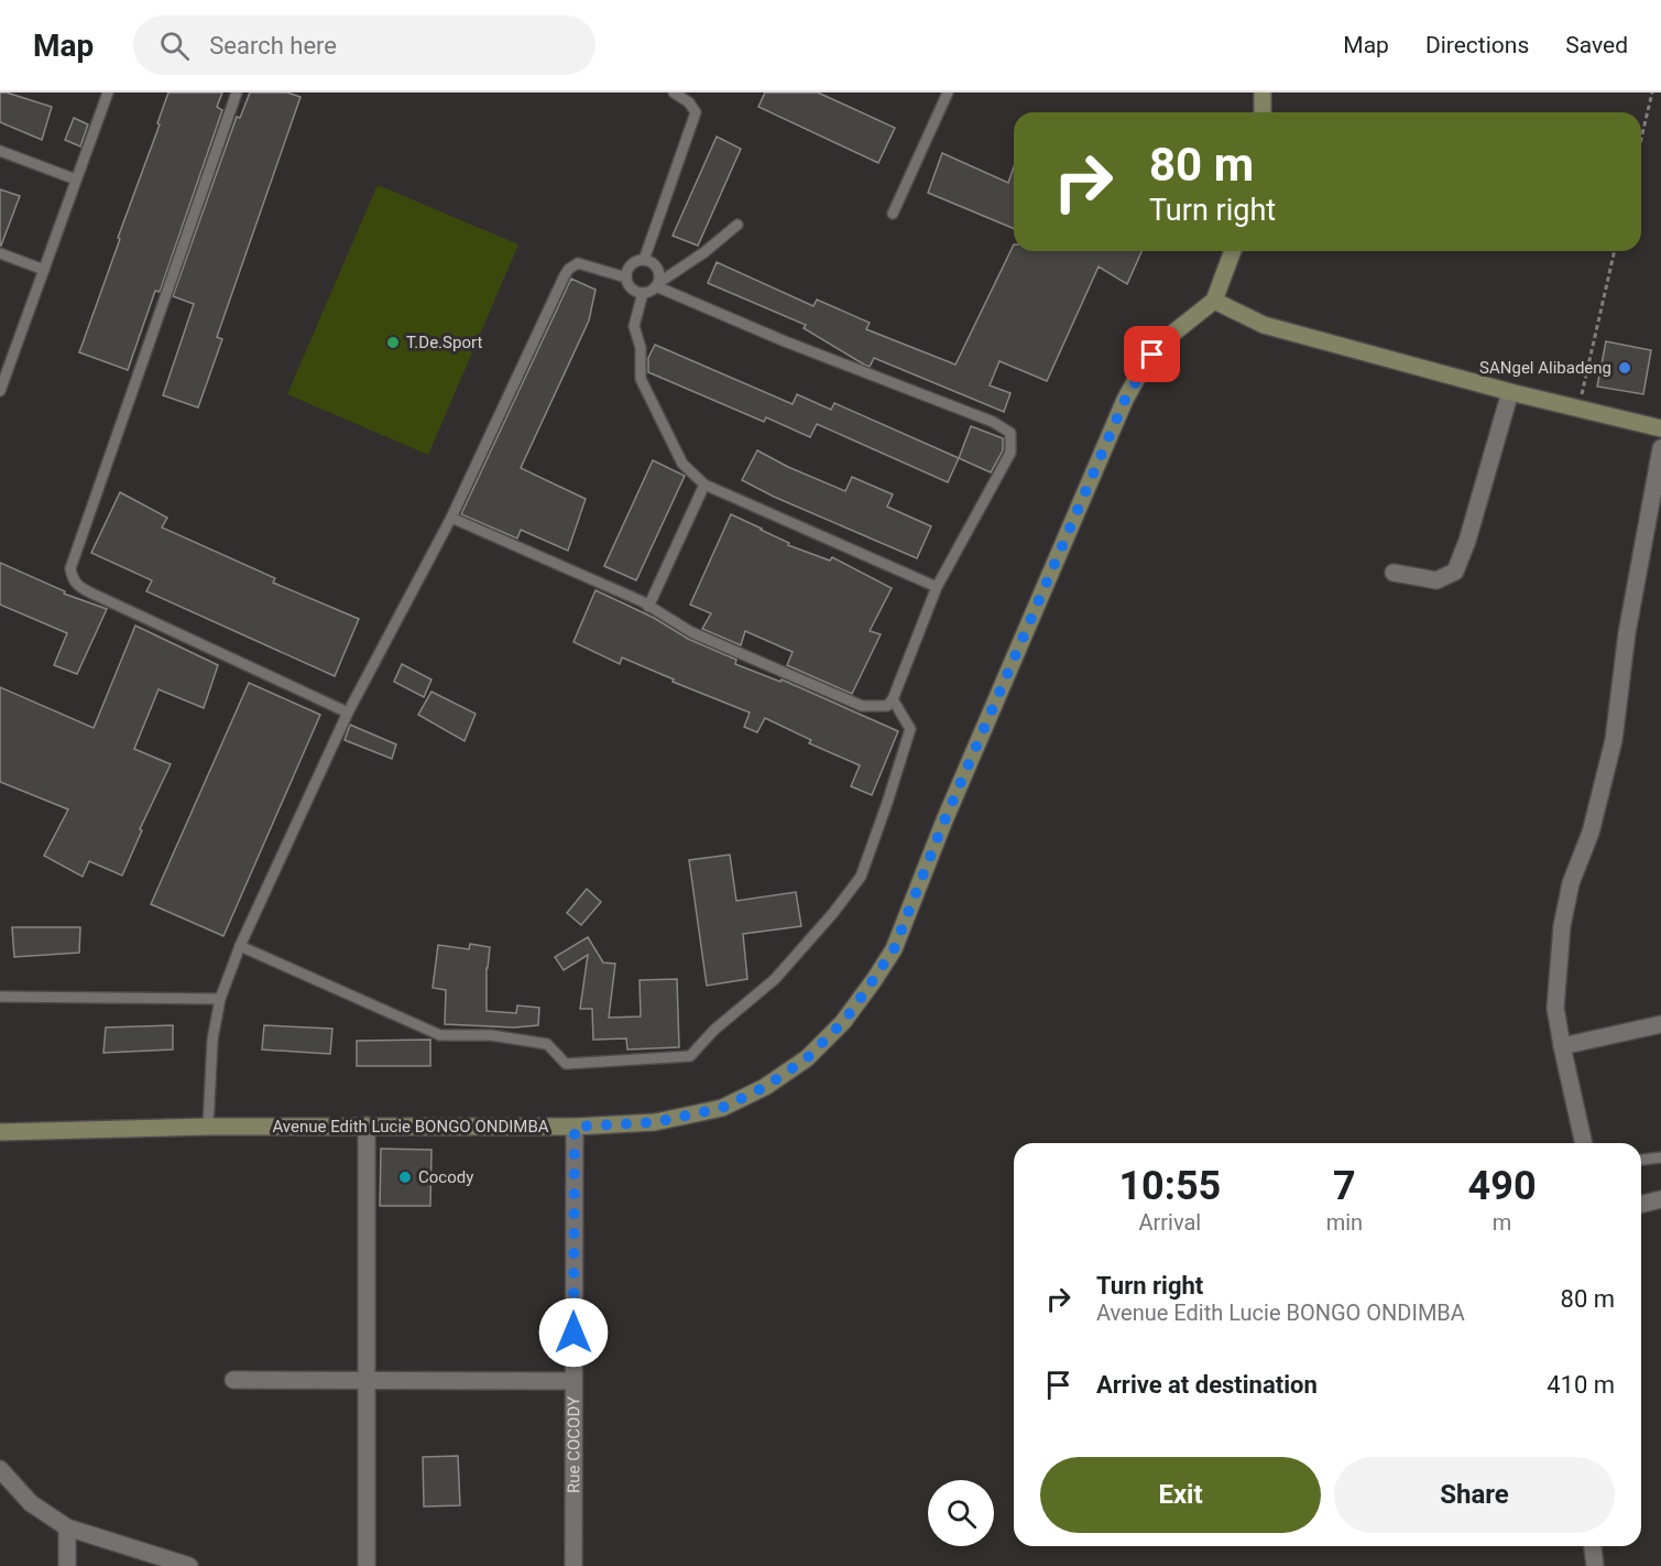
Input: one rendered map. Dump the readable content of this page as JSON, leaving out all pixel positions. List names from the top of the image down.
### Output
{
  "streets": {
    "main road": ["Avenue Edith Lucie BONGO ONDIMBA"],
    "street": ["Rue COCODY"]
  },
  "crossings": [
    ["Avenue Edith Lucie BONGO ONDIMBA", "Rue COCODY"]
  ],
  "places": ["T.De.Sport", "SANgel Alibadeng", "Cocody"],
  "page": {
    "header": "Map",
    "search": "Search here",
    "nav": ["Map", "Directions", "Saved"],
    "turn": ["80 m", "Turn right"],
    "eta": [
      "10:55",
      "Arrival",
      "7",
      "min",
      "490",
      "m"
    ],
    "list": [
      {
        "name": "Turn right",
        "note": "Avenue Edith Lucie BONGO ONDIMBA",
        "value": "80 m"
      },
      {
        "name": "Arrive at destination",
        "value": "410 m"
      }
    ],
    "buttons": ["Exit", "Share"]
  }
}
